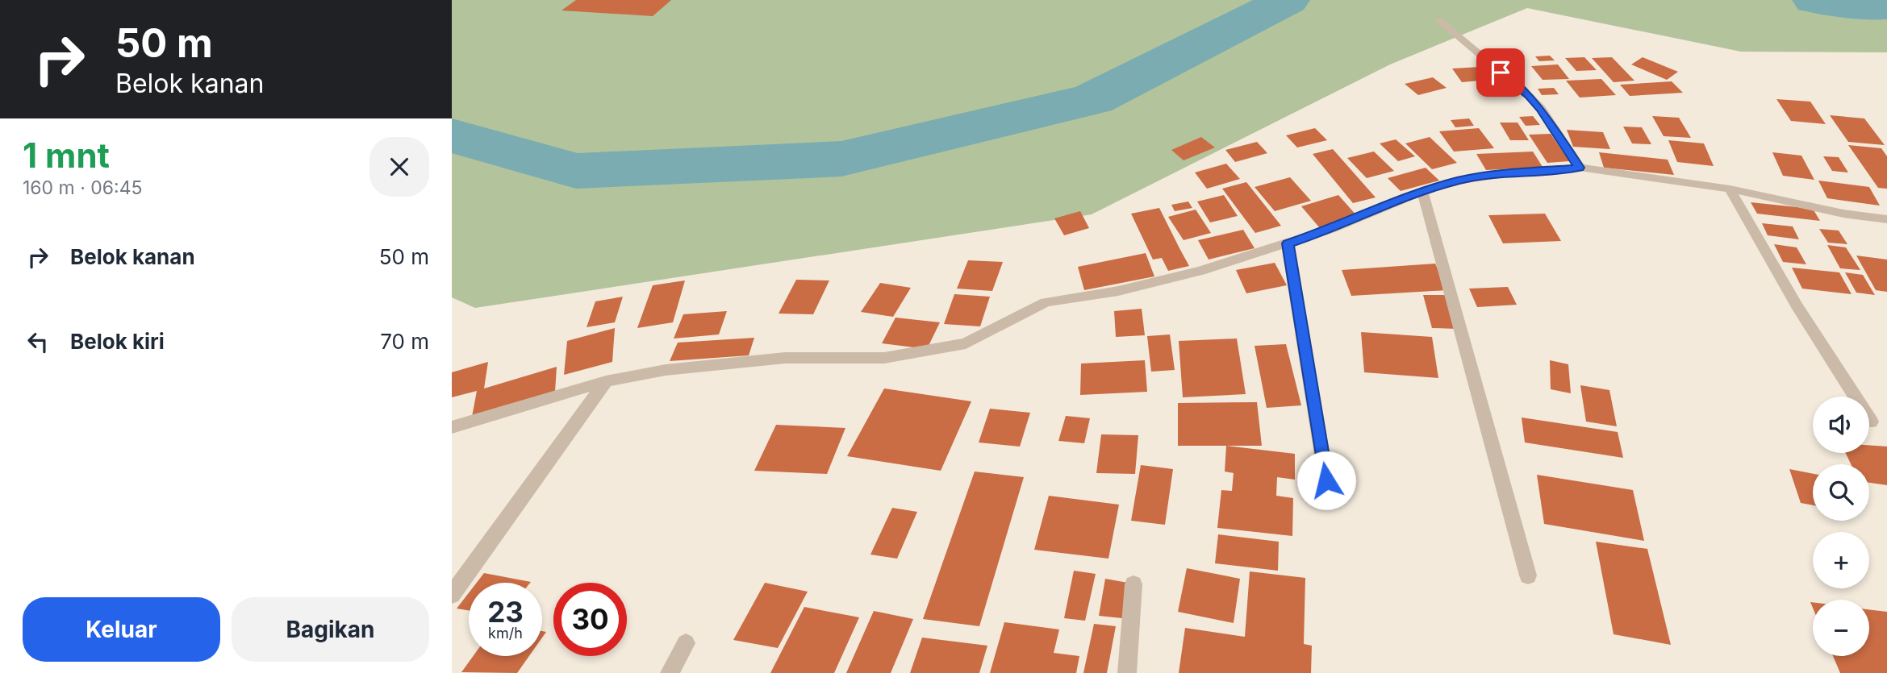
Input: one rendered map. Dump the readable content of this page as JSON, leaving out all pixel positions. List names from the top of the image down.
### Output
{
  "page": {
    "turn": ["50 m", "Belok kanan"],
    "heading": ["1 mnt", "160 m · 06:45"],
    "list": [
      {
        "name": "Belok kanan",
        "value": "50 m"
      },
      {
        "name": "Belok kiri",
        "value": "70 m"
      }
    ],
    "map_buttons": ["+", "−"],
    "speed": "23 km/h",
    "limit": "30",
    "buttons": ["Keluar", "Bagikan"]
  }
}
